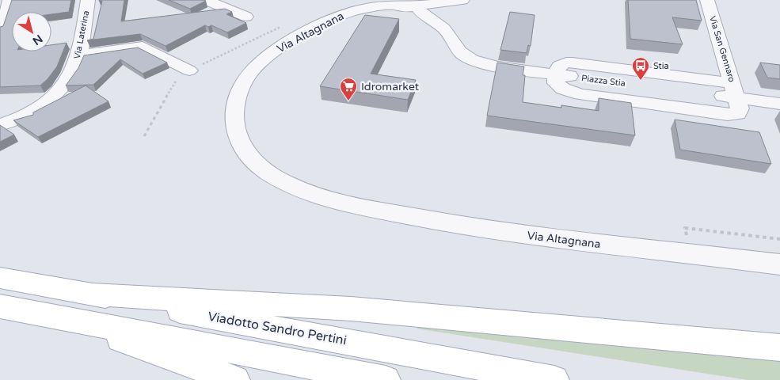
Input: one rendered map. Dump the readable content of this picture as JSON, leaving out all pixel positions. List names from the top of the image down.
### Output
{
  "streets": {
    "main road": ["Viadotto Sandro Pertini"],
    "street": ["Via Altagnana", "Via Laterina", "Via San Gennaro"]
  },
  "places": {
    "bus stop": ["Stia"],
    "supermarket": ["Idromarket"]
  },
  "north": "bottom right"
}
